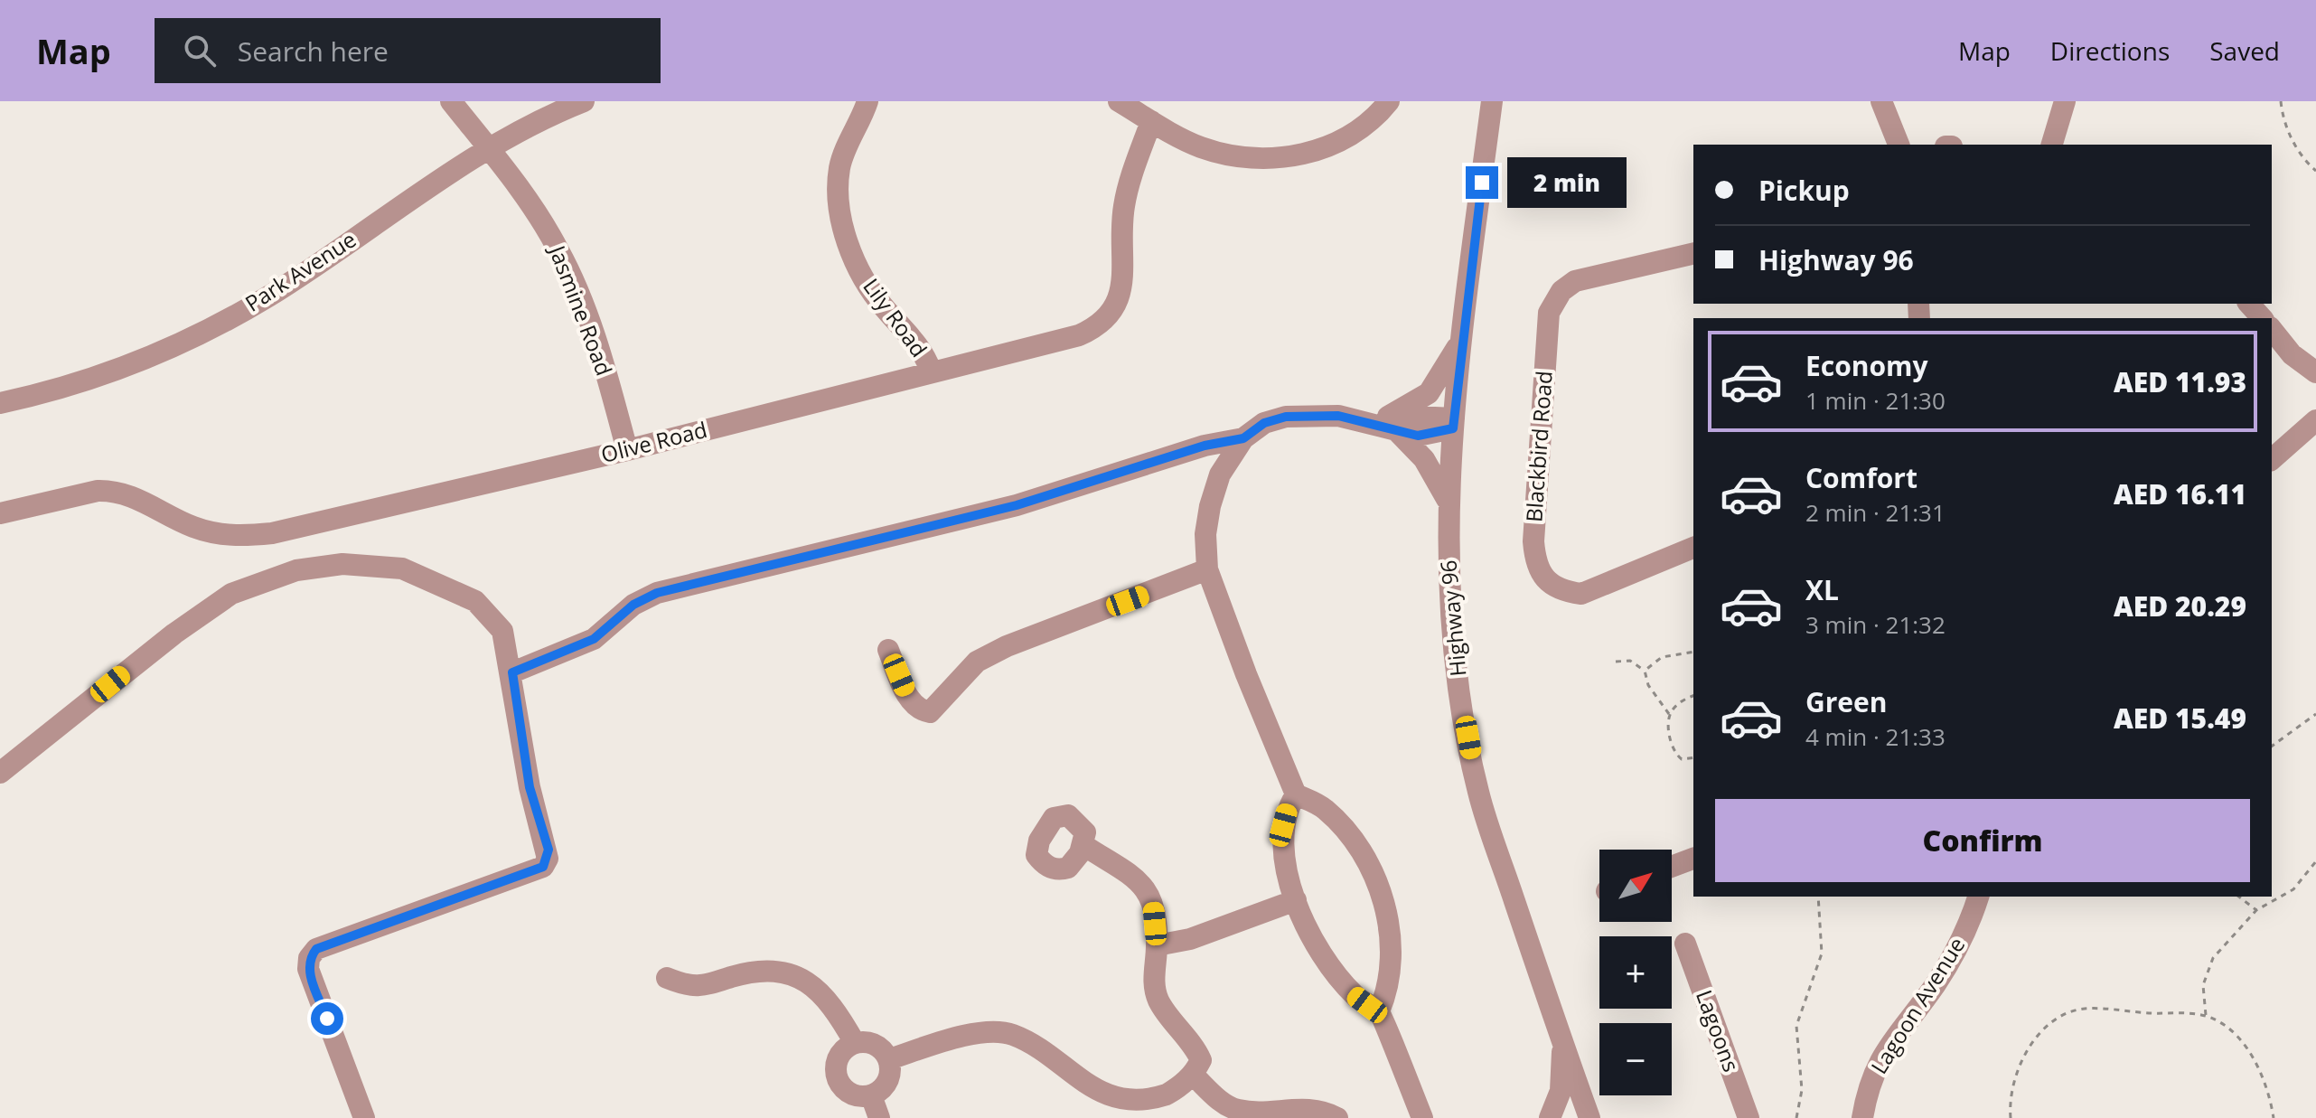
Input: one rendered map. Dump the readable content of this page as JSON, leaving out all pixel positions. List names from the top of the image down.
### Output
{
  "streets": {
    "street": [
      "Park Avenue",
      "Jasmine Road",
      "Lily Road",
      "Olive Road",
      "Blackbird Road",
      "Highway 96",
      "Lagoon Avenue",
      "Lagoons"
    ]
  },
  "crossings": [
    ["Park Avenue", "Jasmine Road"],
    ["Jasmine Road", "Olive Road"],
    ["Lily Road", "Olive Road"]
  ],
  "north": "top right",
  "page": {
    "header": "Map",
    "search": "Search here",
    "nav": ["Map", "Directions", "Saved"],
    "banner": ["Pickup", "Highway 96"],
    "bubble": "2 min",
    "list": [
      {
        "name": "Economy",
        "note": "1 min · 21:30",
        "value": "AED 11.93"
      },
      {
        "name": "Comfort",
        "note": "2 min · 21:31",
        "value": "AED 16.11"
      },
      {
        "name": "XL",
        "note": "3 min · 21:32",
        "value": "AED 20.29"
      },
      {
        "name": "Green",
        "note": "4 min · 21:33",
        "value": "AED 15.49"
      }
    ],
    "buttons": "Confirm",
    "map_buttons": ["+", "−"]
  }
}
